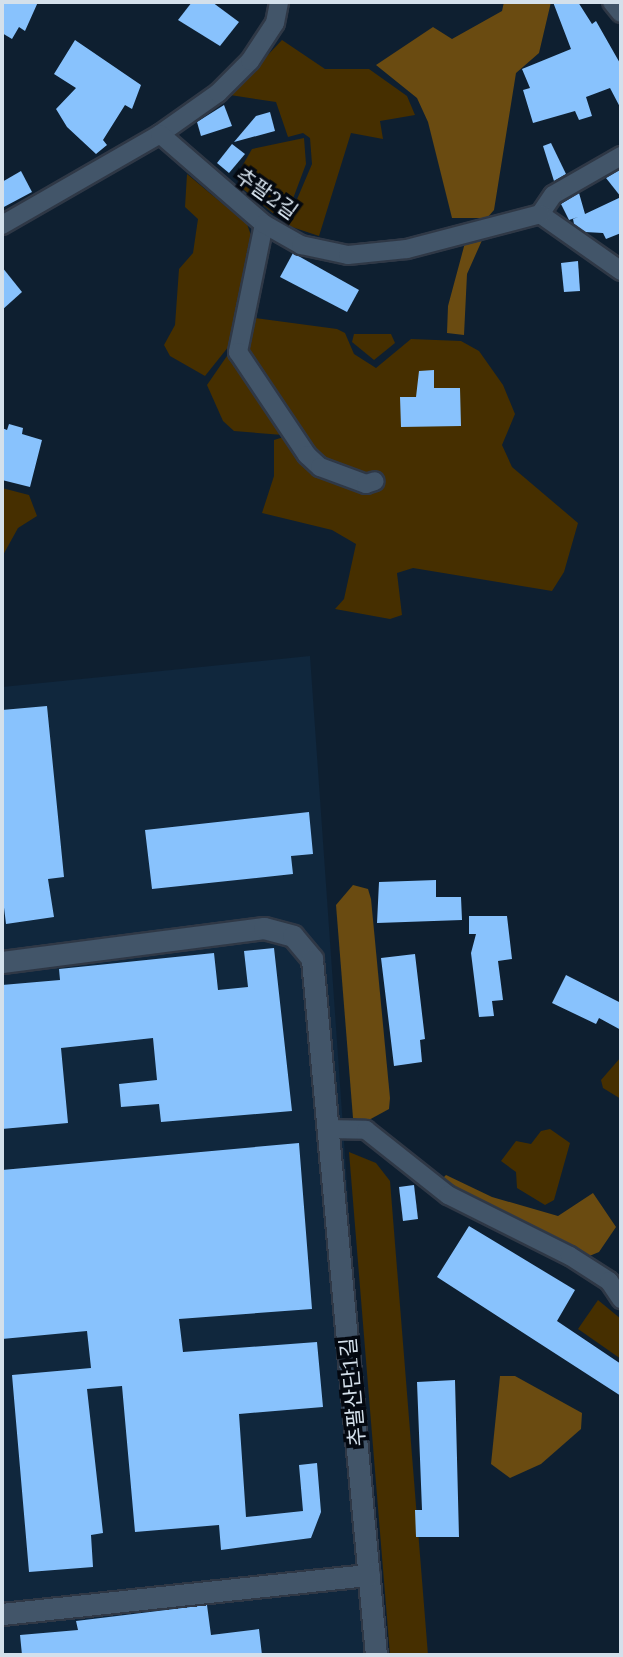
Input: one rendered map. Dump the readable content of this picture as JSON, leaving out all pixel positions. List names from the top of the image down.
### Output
{
  "streets": {
    "street": ["추팔2길", "추팔산단1길"]
  }
}
